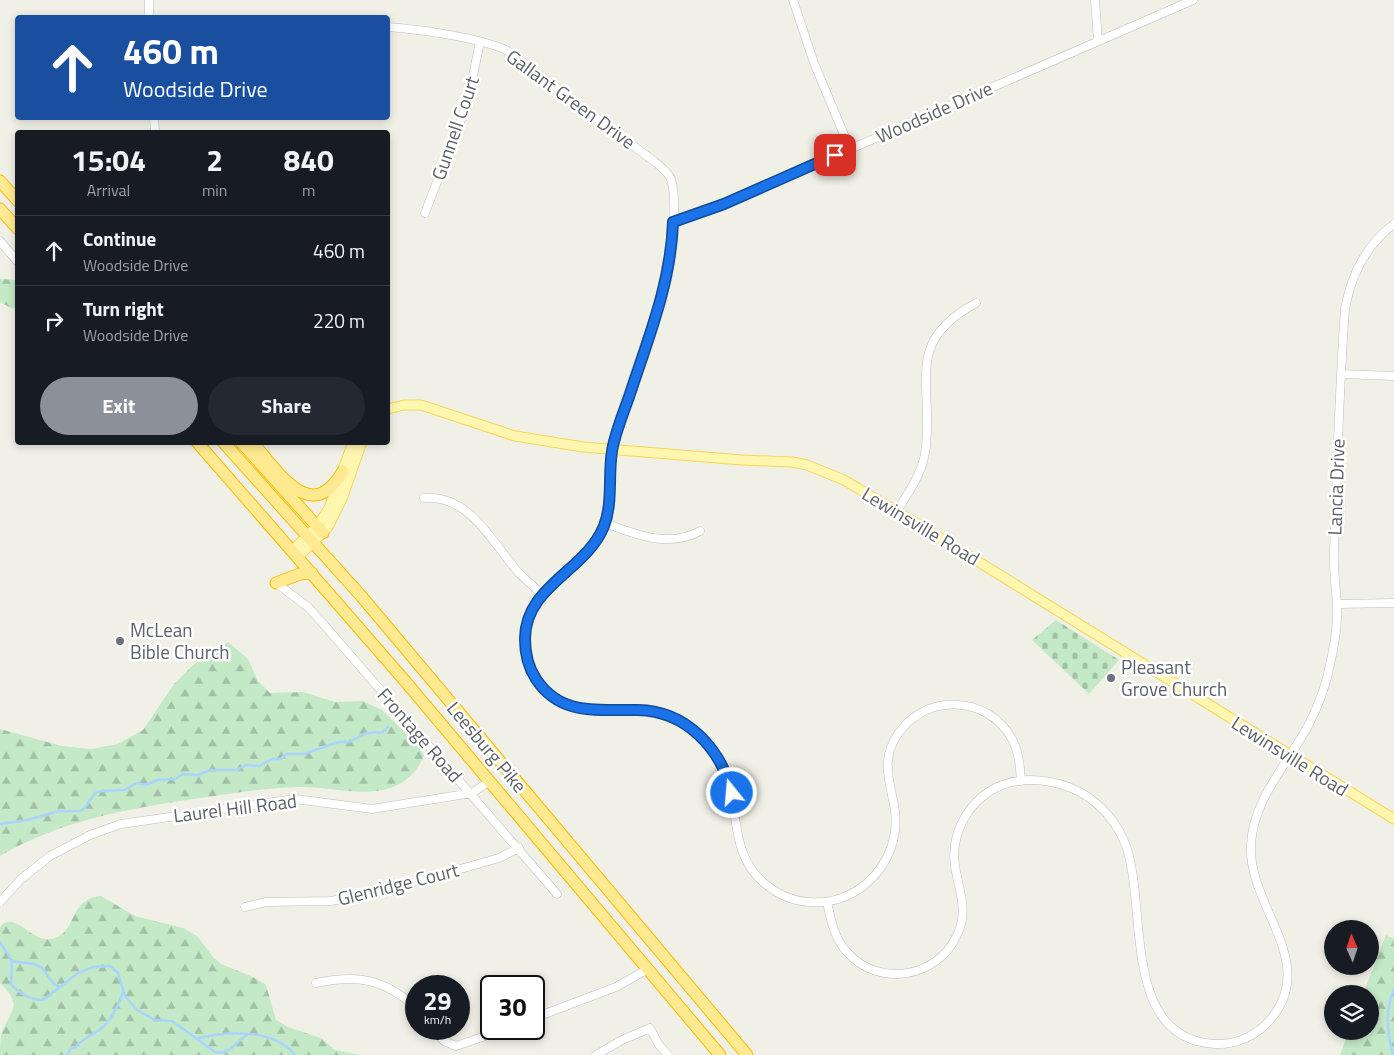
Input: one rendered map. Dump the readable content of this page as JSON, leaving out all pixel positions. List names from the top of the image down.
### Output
{
  "streets": {
    "highway": ["Leesburg Pike"],
    "main road": ["Lewinsville Road"],
    "street": [
      "Gallant Green Drive",
      "Woodside Drive",
      "Gunnell Court",
      "Lancia Drive",
      "Frontage Road",
      "Laurel Hill Road",
      "Glenridge Court"
    ]
  },
  "crossings": [
    ["Gallant Green Drive", "Woodside Drive"],
    ["Gallant Green Drive", "Gunnell Court"],
    ["Lancia Drive", "Lewinsville Road"],
    ["Frontage Road", "Laurel Hill Road"],
    ["Frontage Road", "Glenridge Court"],
    ["Leesburg Pike", "Laurel Hill Road"]
  ],
  "places": ["McLean Bible Church", "Pleasant Grove Church"],
  "north": "top",
  "page": {
    "turn": ["460 m", "Woodside Drive"],
    "eta": [
      "15:04",
      "Arrival",
      "2",
      "min",
      "840",
      "m"
    ],
    "list": [
      {
        "name": "Continue",
        "note": "Woodside Drive",
        "value": "460 m"
      },
      {
        "name": "Turn right",
        "note": "Woodside Drive",
        "value": "220 m"
      }
    ],
    "buttons": ["Exit", "Share"],
    "speed": "29 km/h",
    "limit": "30"
  }
}
